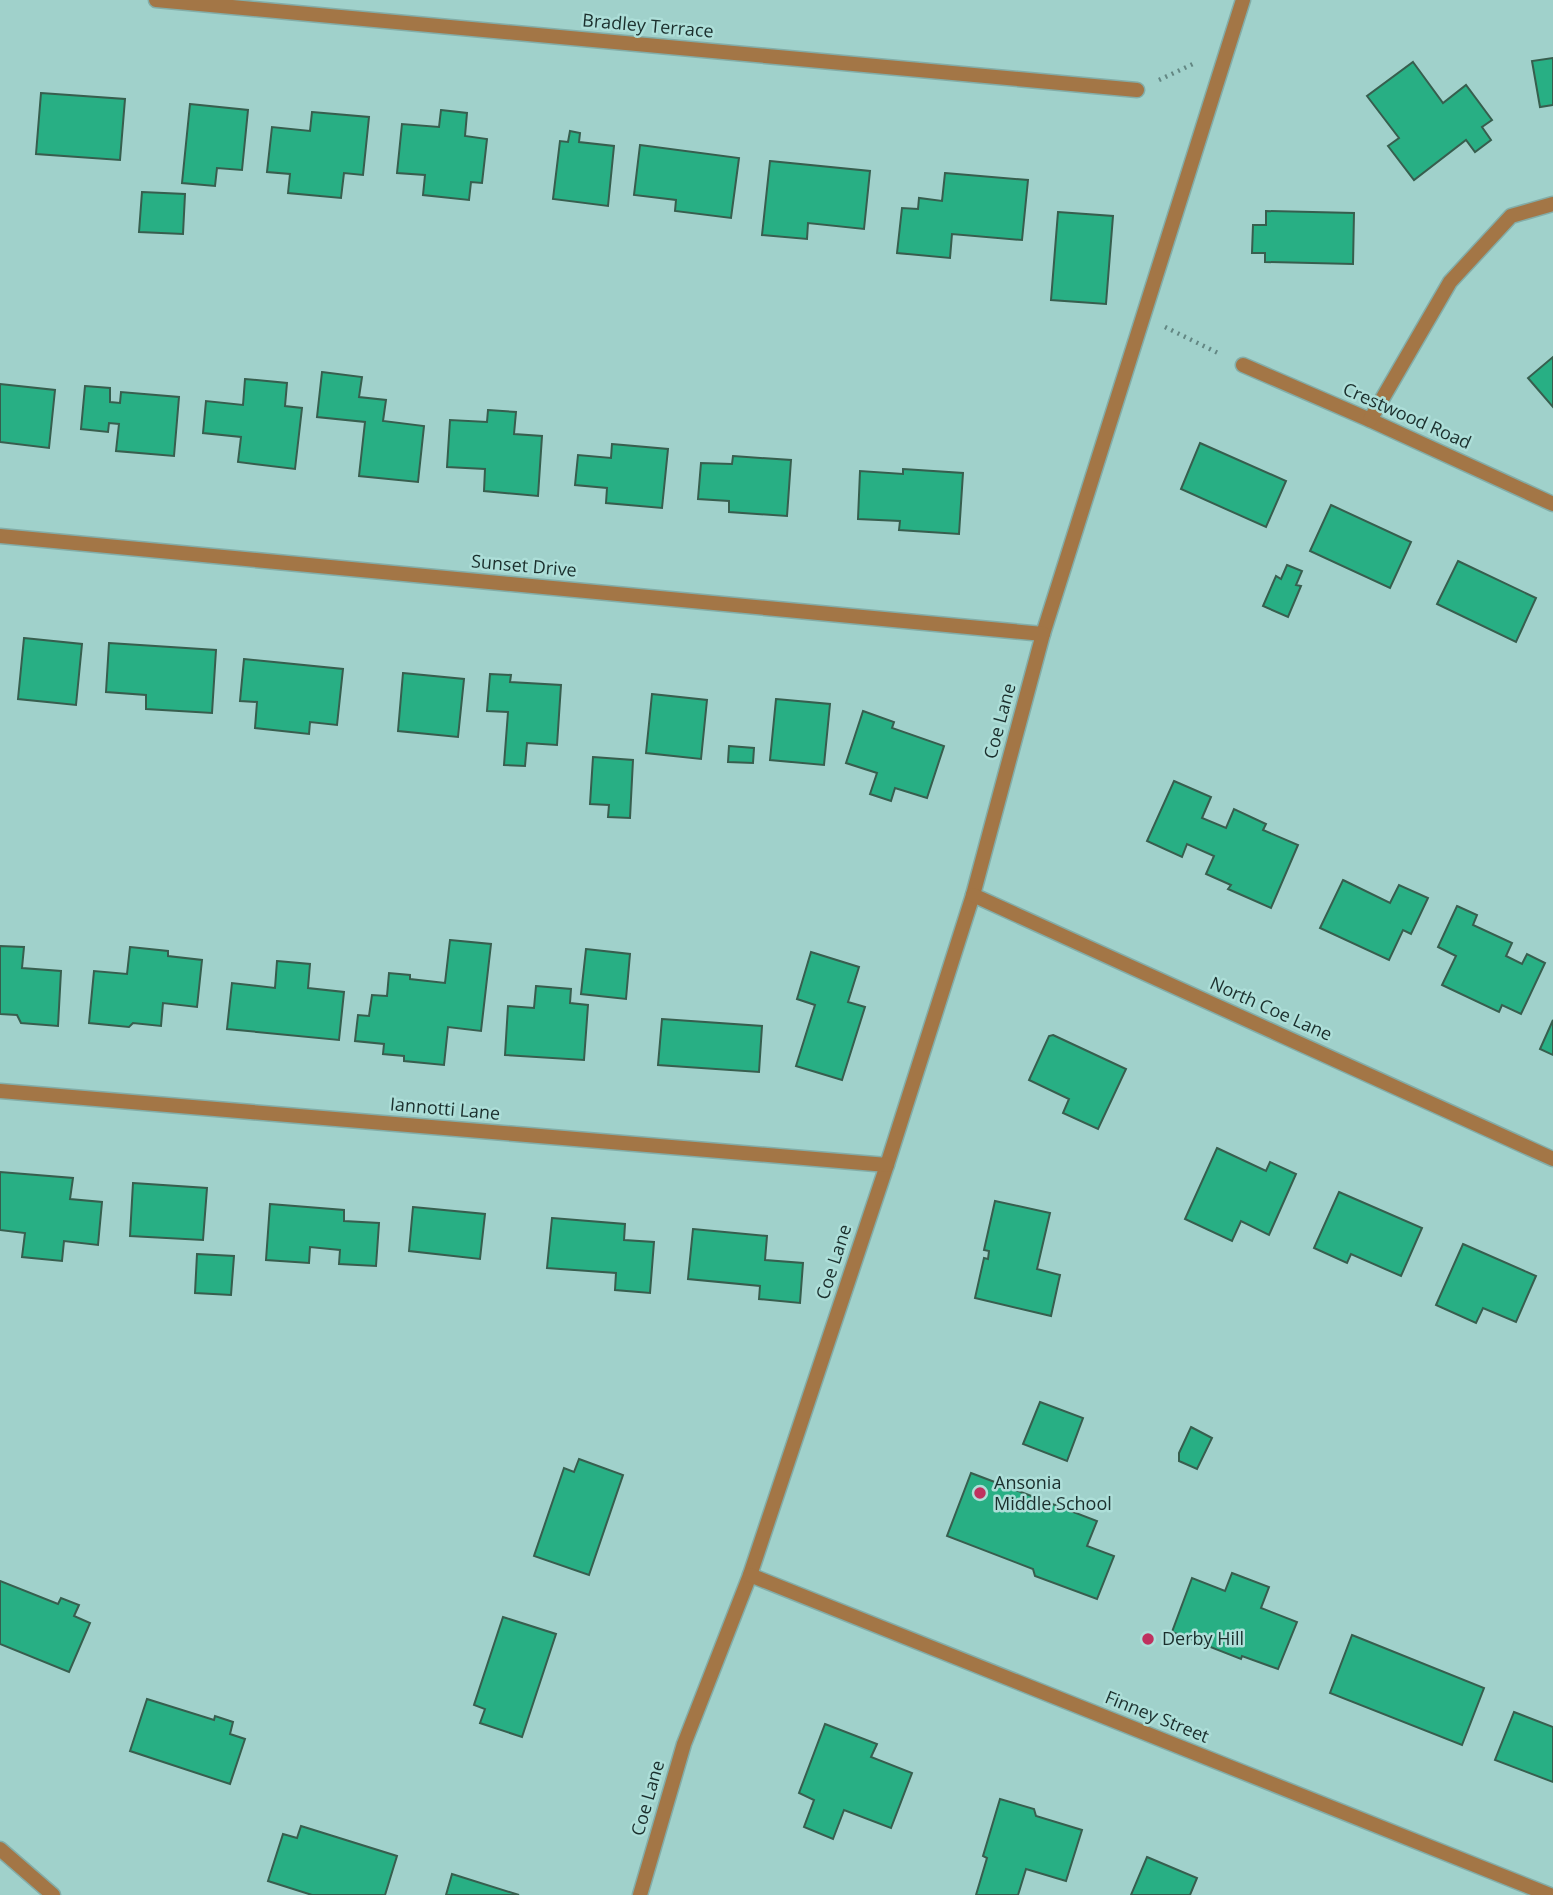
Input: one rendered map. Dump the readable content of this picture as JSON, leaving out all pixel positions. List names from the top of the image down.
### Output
{
  "streets": {
    "street": [
      "Bradley Terrace",
      "Crestwood Road",
      "Sunset Drive",
      "Coe Lane",
      "North Coe Lane",
      "Iannotti Lane",
      "Finney Street"
    ]
  },
  "crossings": [
    ["Sunset Drive", "Coe Lane"],
    ["Coe Lane", "North Coe Lane"],
    ["Coe Lane", "Iannotti Lane"],
    ["Coe Lane", "Finney Street"]
  ],
  "places": ["Ansonia Middle School", "Derby Hill"]
}
